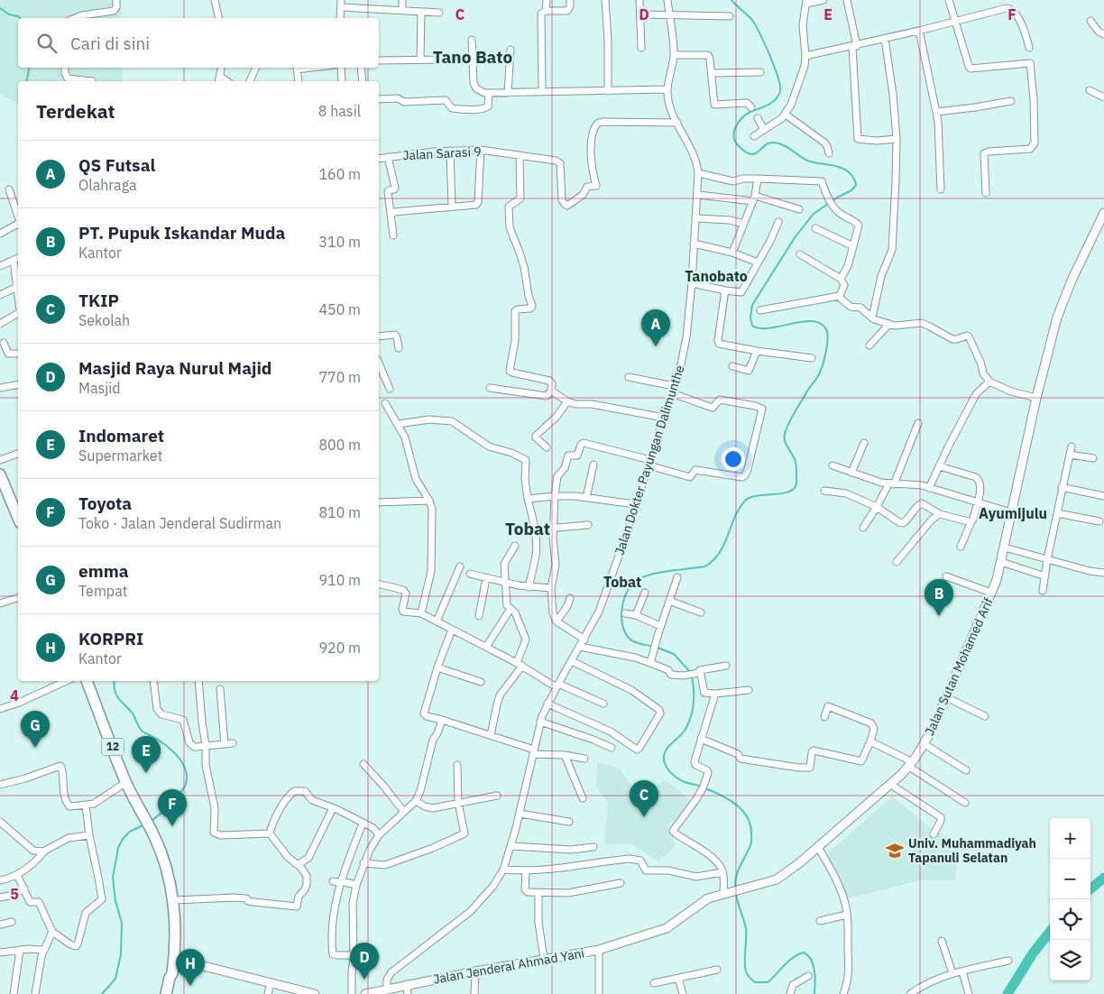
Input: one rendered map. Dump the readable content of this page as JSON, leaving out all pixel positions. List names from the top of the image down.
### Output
{
  "streets": {
    "highway": ["12"],
    "street": [
      "Jalan Sarasi 9",
      "Jalan Dokter Payungan Dalimunthe",
      "Jalan Sutan Mohamed Arif",
      "Jalan Jenderal Ahmad Yani"
    ]
  },
  "crossings": [
    ["Jalan Sarasi 9", "Jalan Dokter Payungan Dalimunthe"],
    ["Jalan Dokter Payungan Dalimunthe", "Jalan Jenderal Ahmad Yani"],
    ["Jalan Sutan Mohamed Arif", "Jalan Jenderal Ahmad Yani"]
  ],
  "districts": [
    "Tano Bato",
    "Tanobato",
    "Ayumijulu",
    "Tobat",
    "Tobat"
  ],
  "places": {
    "school or university": ["Univ. Muhammadiyah Tapanuli Selatan"]
  },
  "page": {
    "search": "Cari di sini",
    "heading": ["Terdekat", "8 hasil"],
    "list": [
      {
        "mark": "A",
        "name": "QS Futsal",
        "note": "Olahraga",
        "value": "160 m"
      },
      {
        "mark": "B",
        "name": "PT. Pupuk Iskandar Muda",
        "note": "Kantor",
        "value": "310 m"
      },
      {
        "mark": "C",
        "name": "TKIP",
        "note": "Sekolah",
        "value": "450 m"
      },
      {
        "mark": "D",
        "name": "Masjid Raya Nurul Majid",
        "note": "Masjid",
        "value": "770 m"
      },
      {
        "mark": "E",
        "name": "Indomaret",
        "note": "Supermarket",
        "value": "800 m"
      },
      {
        "mark": "F",
        "name": "Toyota",
        "note": "Toko · Jalan Jenderal Sudirman",
        "value": "810 m"
      },
      {
        "mark": "G",
        "name": "emma",
        "note": "Tempat",
        "value": "910 m"
      },
      {
        "mark": "H",
        "name": "KORPRI",
        "note": "Kantor",
        "value": "920 m"
      }
    ],
    "pins": [
      "A",
      "B",
      "G",
      "E",
      "C",
      "F",
      "D",
      "H"
    ],
    "map_buttons": ["+", "−"]
  },
  "grid": {
    "columns": [
      "C",
      "D",
      "E",
      "F"
    ],
    "rows": ["4", "5"]
  }
}
